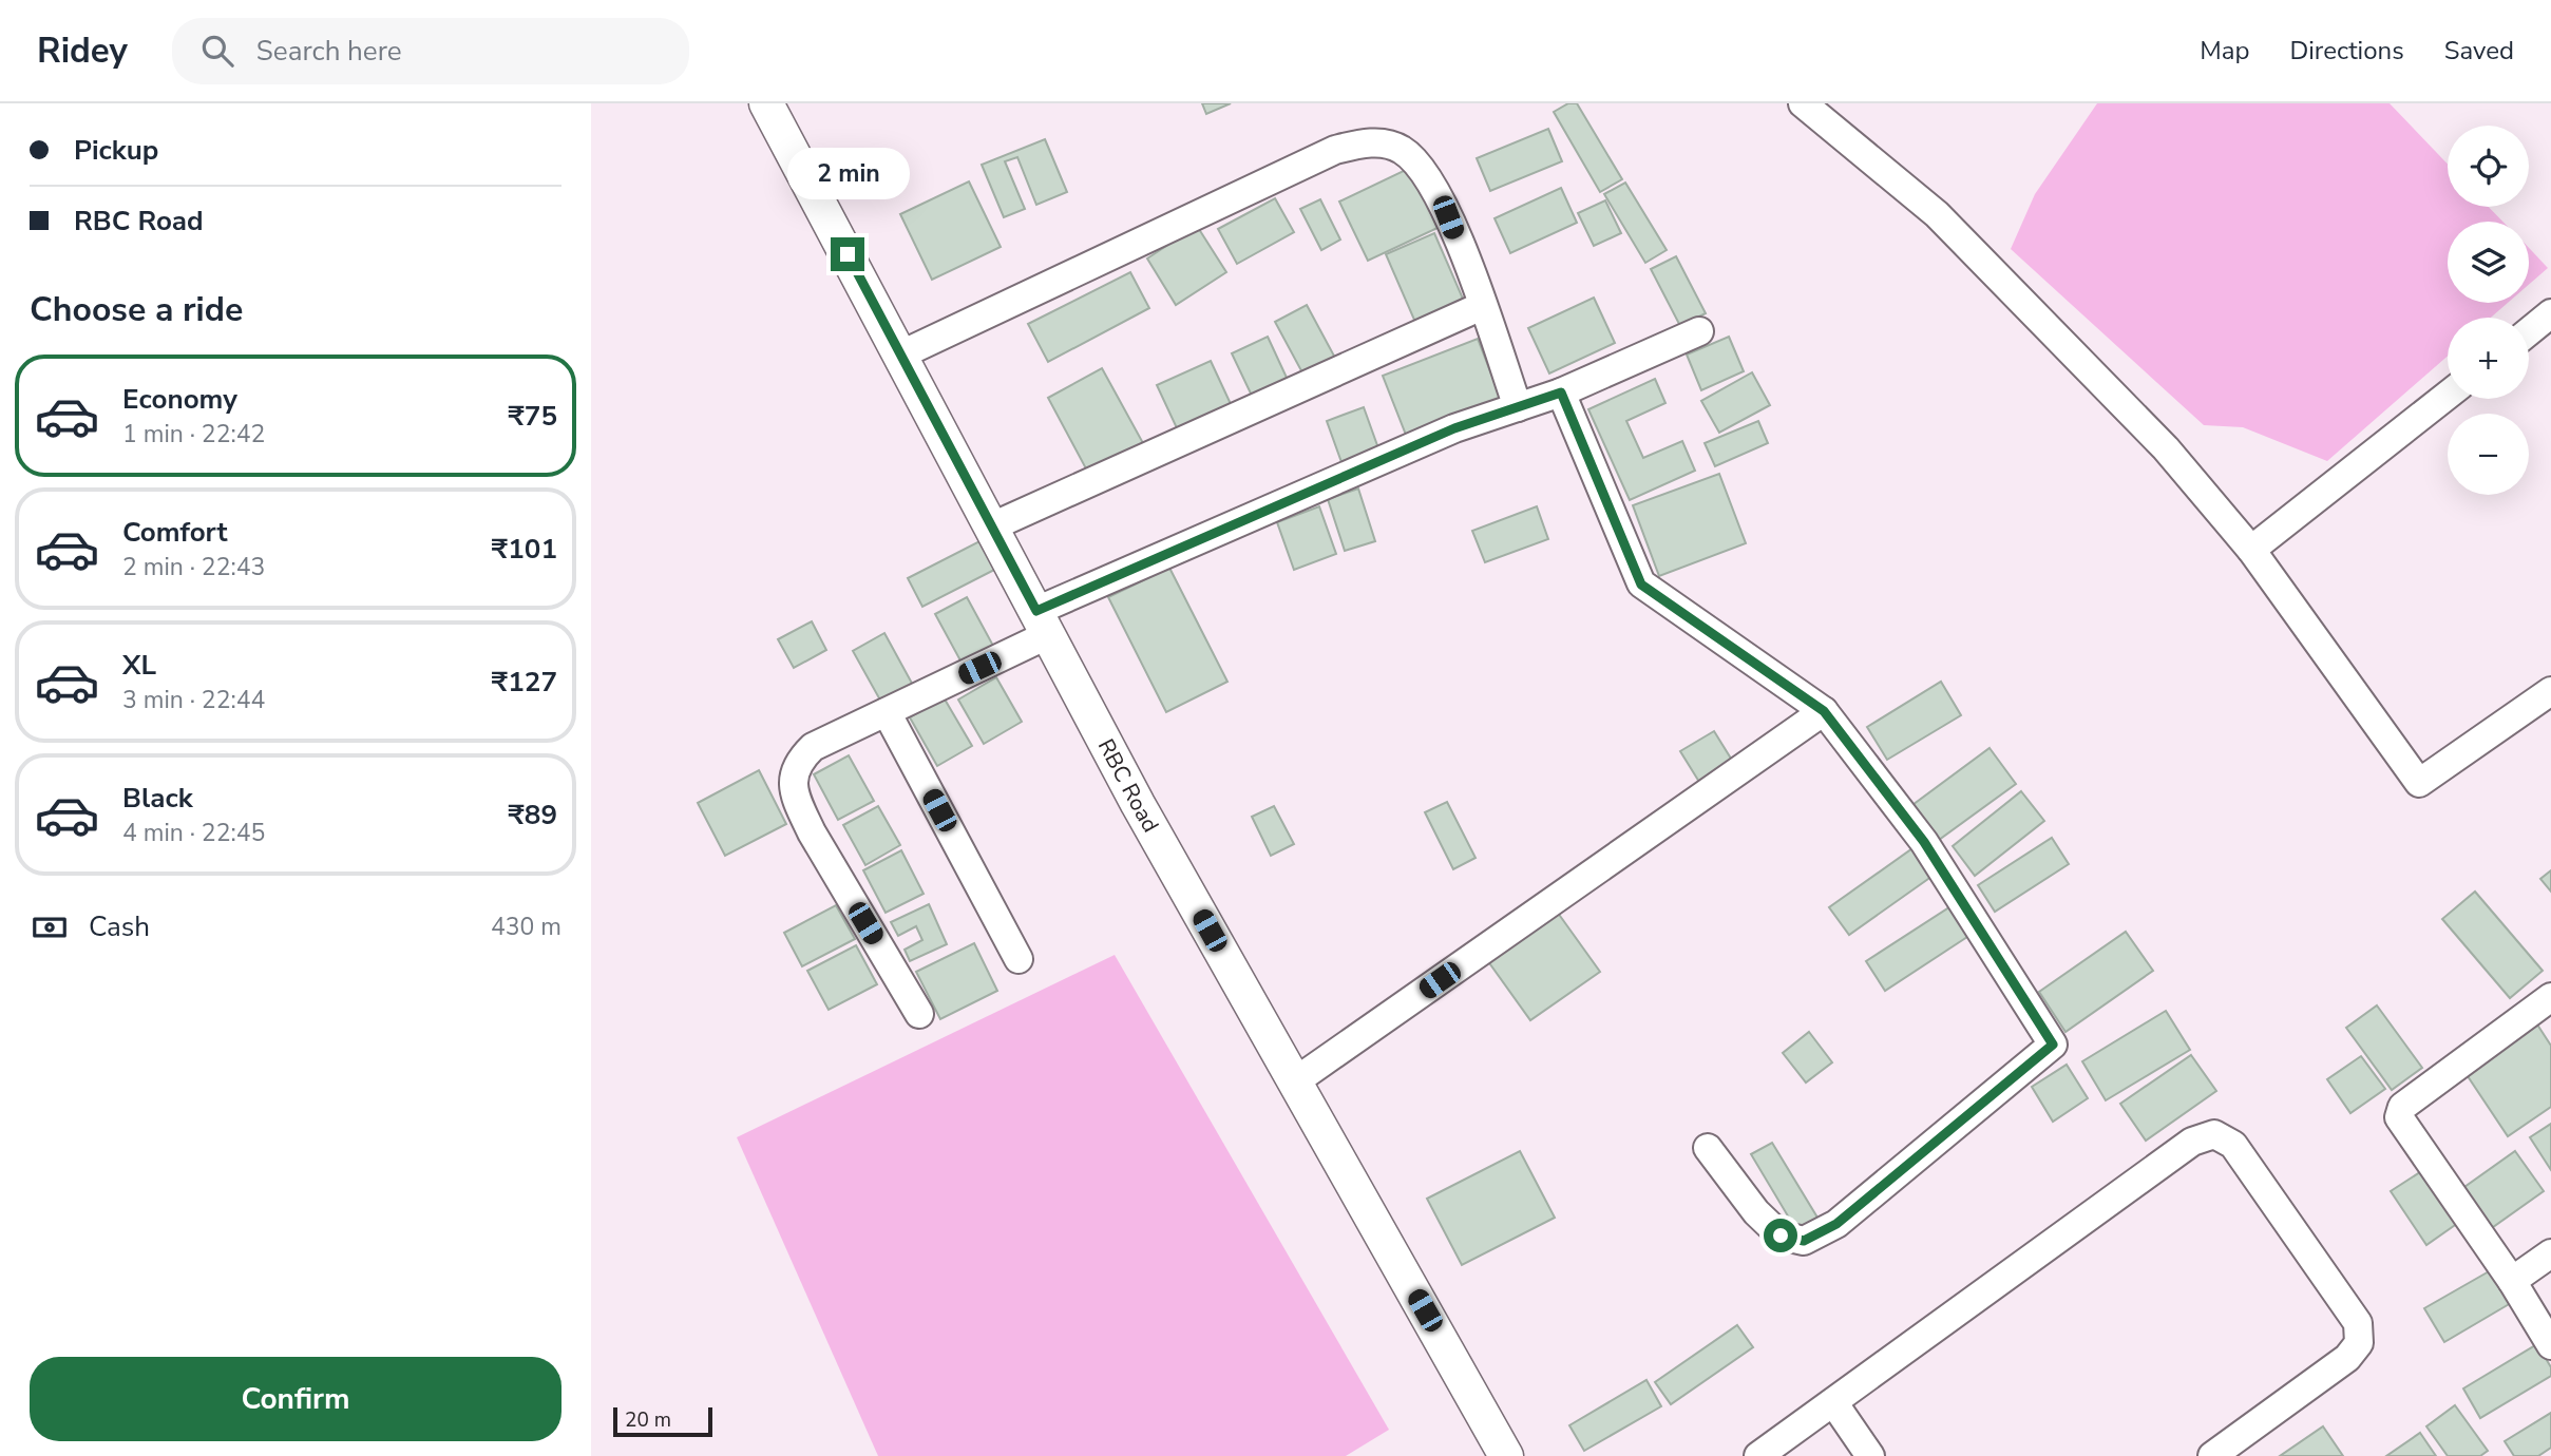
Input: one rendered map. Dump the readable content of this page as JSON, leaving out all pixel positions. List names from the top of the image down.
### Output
{
  "streets": {
    "street": ["RBC Road"]
  },
  "scale_bar": "20 m",
  "page": {
    "header": "Ridey",
    "search": "Search here",
    "nav": ["Map", "Directions", "Saved"],
    "banner": ["Pickup", "RBC Road"],
    "map_buttons": ["+", "−"],
    "bubble": "2 min",
    "heading": "Choose a ride",
    "list": [
      {
        "name": "Economy",
        "note": "1 min · 22:42",
        "value": "₹75"
      },
      {
        "name": "Comfort",
        "note": "2 min · 22:43",
        "value": "₹101"
      },
      {
        "name": "XL",
        "note": "3 min · 22:44",
        "value": "₹127"
      },
      {
        "name": "Black",
        "note": "4 min · 22:45",
        "value": "₹89"
      }
    ],
    "pay": ["Cash", "430 m"],
    "buttons": "Confirm",
    "scale": "20 m"
  }
}
